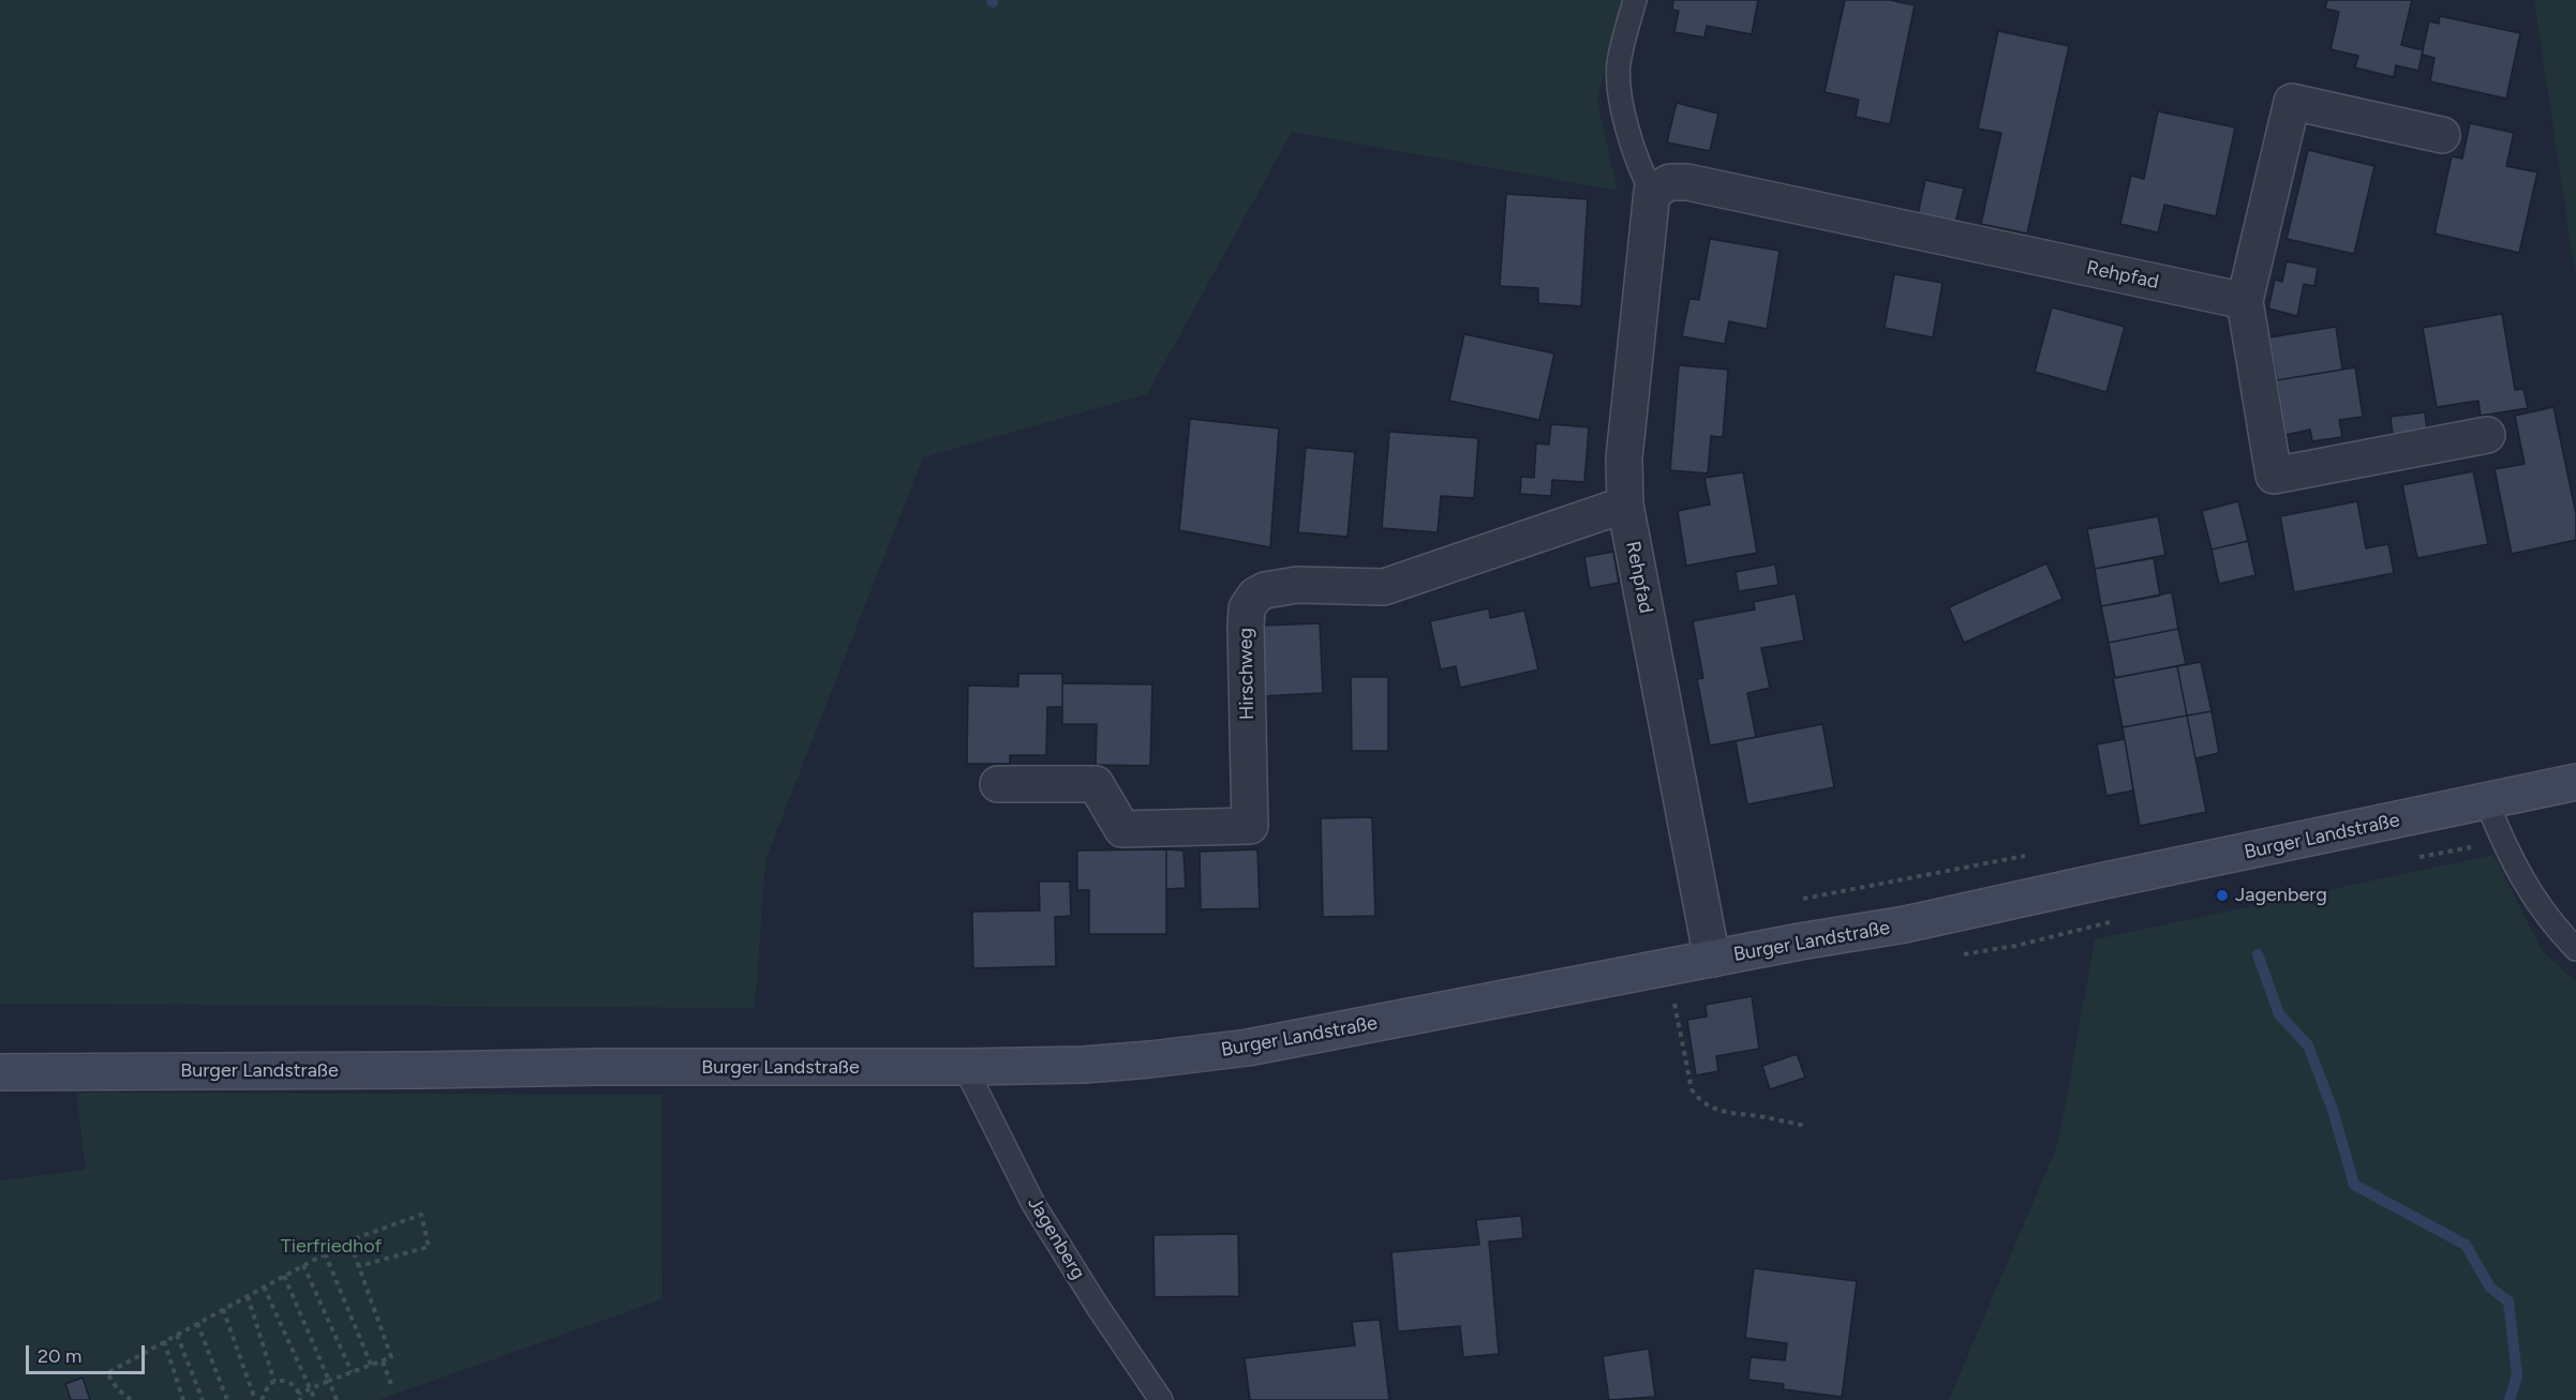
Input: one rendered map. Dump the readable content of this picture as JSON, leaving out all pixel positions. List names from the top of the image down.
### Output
{
  "streets": {
    "main road": ["Burger Landstraße"],
    "street": ["Rehpfad", "Hirschweg"],
    "lane": ["Jagenberg"]
  },
  "crossings": [
    ["Rehpfad", "Hirschweg"],
    ["Rehpfad", "Burger Landstraße"],
    ["Burger Landstraße", "Jagenberg"]
  ],
  "parks": ["Tierfriedhof"],
  "places": ["Jagenberg"],
  "scale_bar": "20 m"
}
